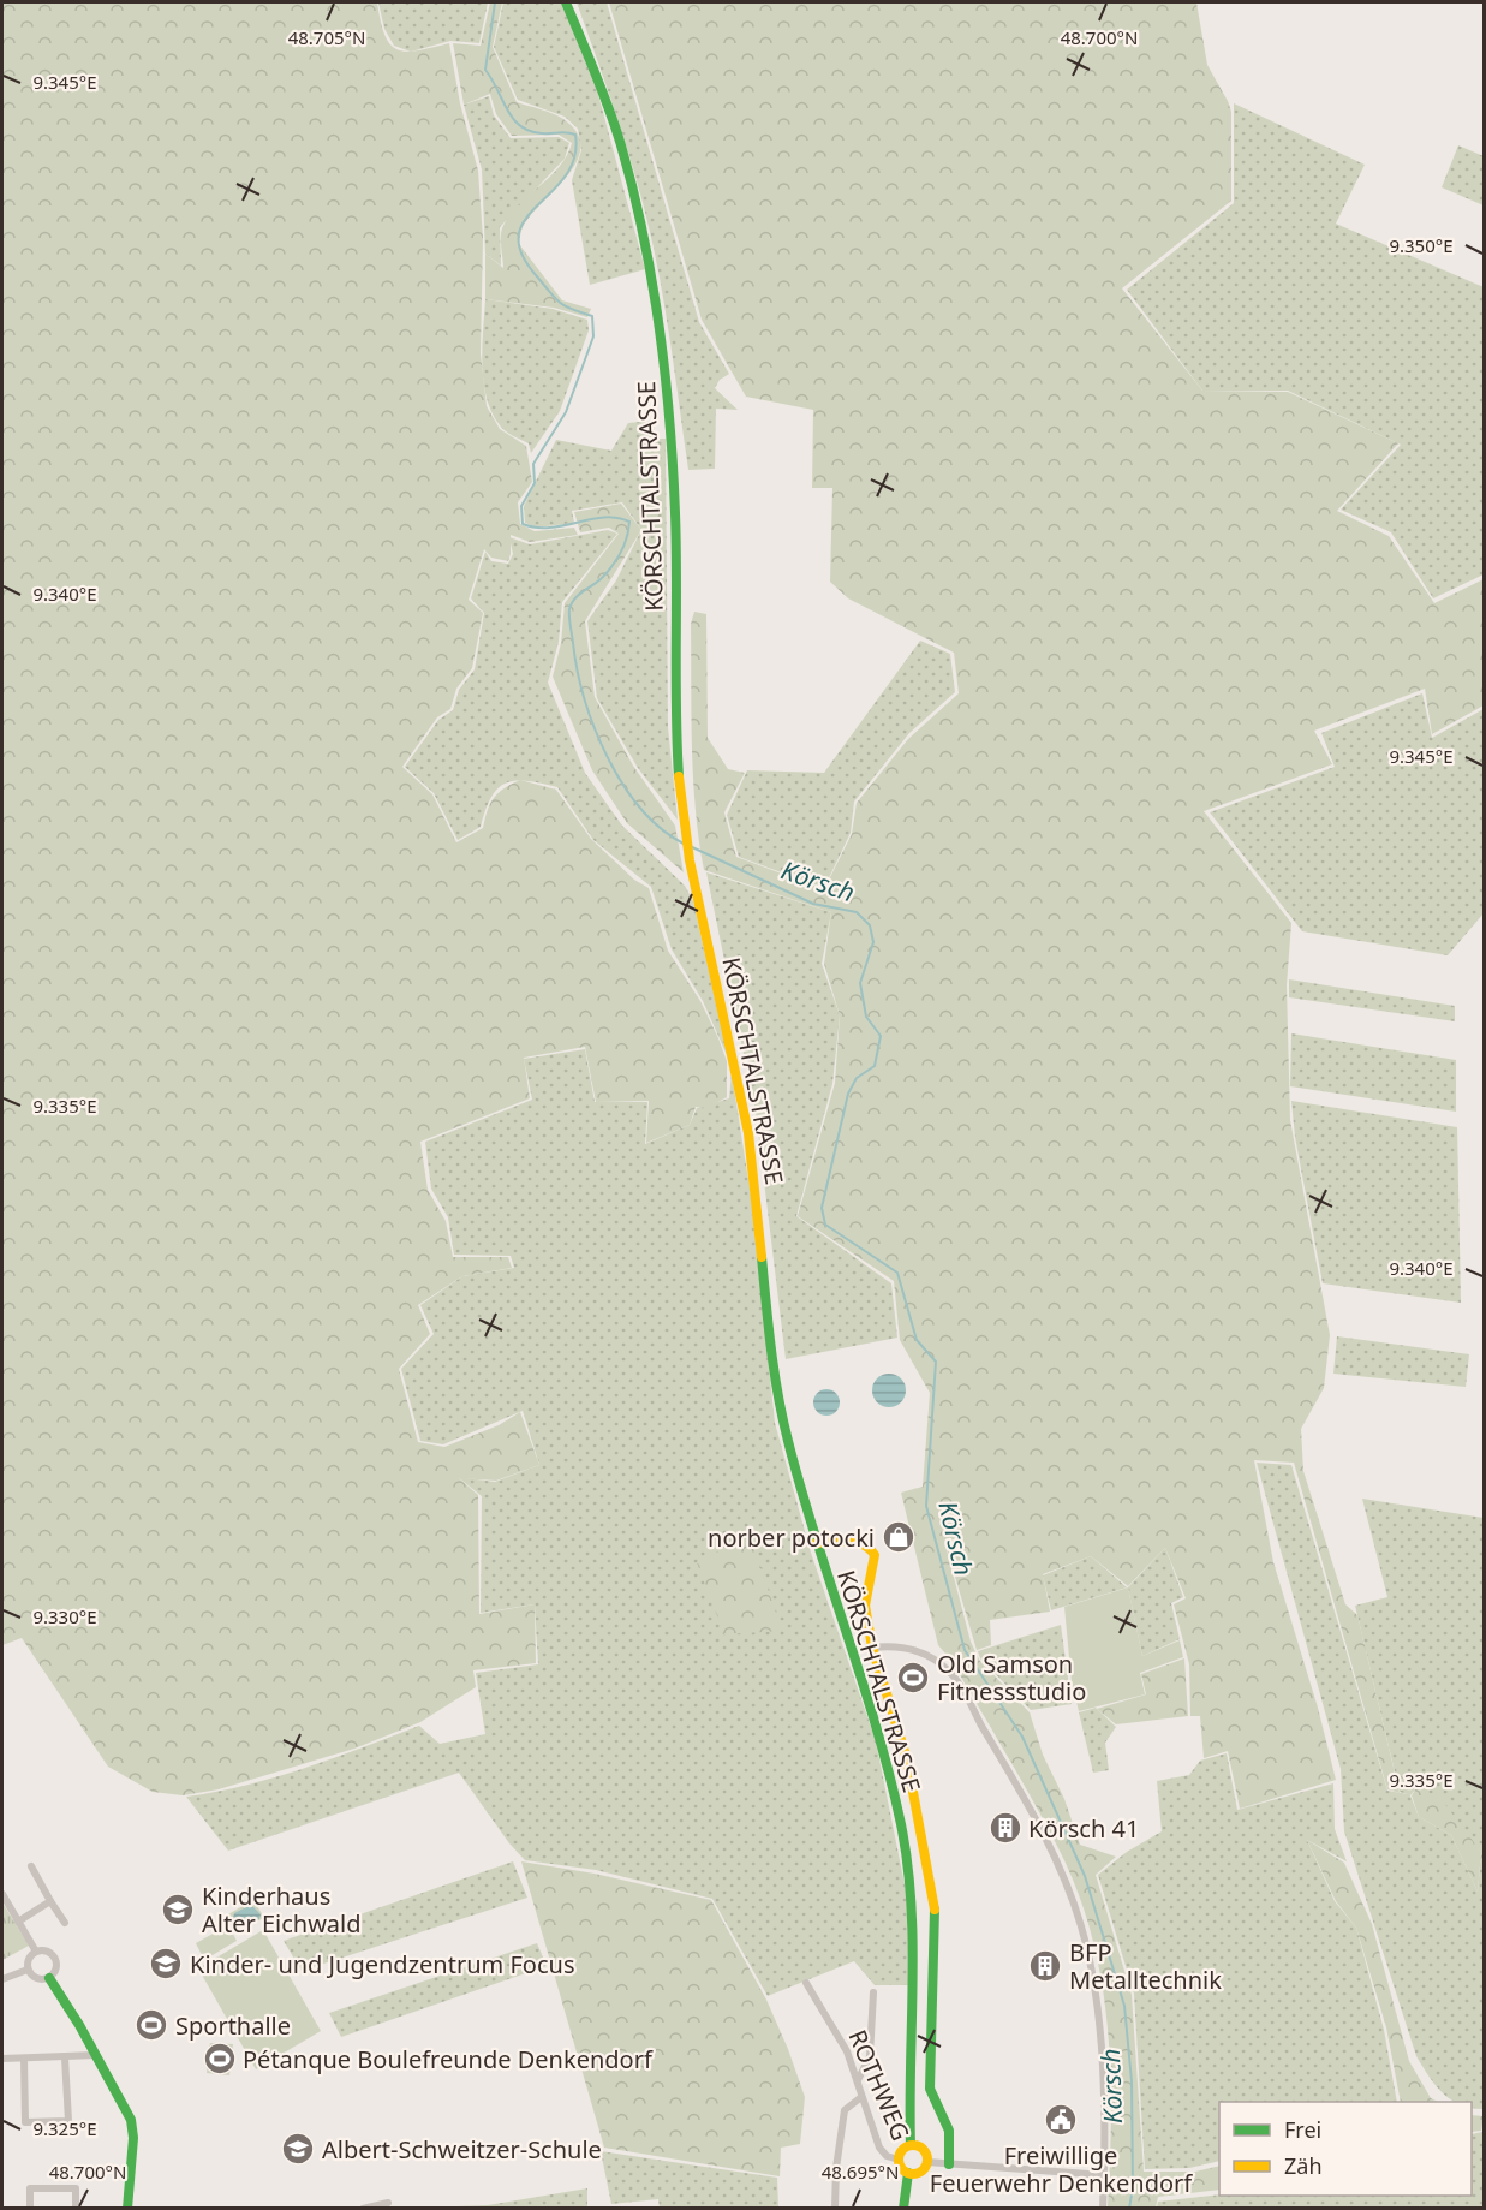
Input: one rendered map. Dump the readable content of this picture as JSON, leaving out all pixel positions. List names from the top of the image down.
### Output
{
  "streets": {
    "main road": ["KÖRSCHTALSTRASSE"],
    "street": ["ROTHWEG"]
  },
  "crossings": [
    ["KÖRSCHTALSTRASSE", "ROTHWEG"]
  ],
  "water": ["Körsch"],
  "places": {
    "shop": ["norber potocki"],
    "sports": ["Old Samson Fitnessstudio", "Sporthalle", "Pétanque Boulefreunde Denkendorf"],
    "building": ["Körsch 41", "BFP Metalltechnik"],
    "school or university": ["Kinderhaus Alter Eichwald", "Kinder- und Jugendzentrum Focus", "Albert-Schweitzer-Schule"],
    "public building": ["Freiwillige Feuerwehr Denkendorf"]
  },
  "legend": ["Frei", "Zäh"],
  "coordinates": [
    "48.705°N",
    "48.700°N",
    "9.345°E",
    "9.350°E",
    "9.340°E",
    "9.335°E",
    "9.330°E",
    "9.325°E",
    "48.695°N"
  ]
}
